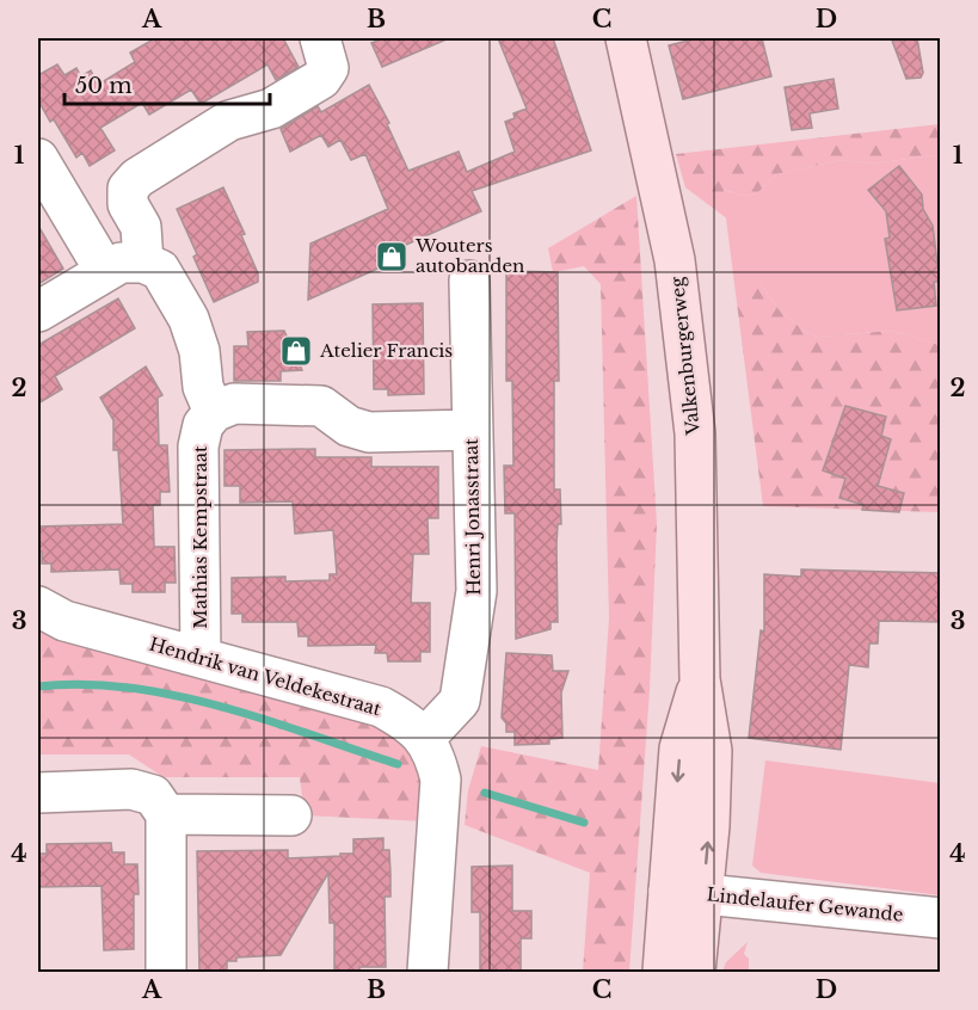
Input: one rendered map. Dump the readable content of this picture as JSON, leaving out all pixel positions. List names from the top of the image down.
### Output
{
  "streets": {
    "main road": ["Valkenburgerweg"],
    "street": [
      "Henri Jonasstraat",
      "Mathias Kempstraat",
      "Hendrik van Veldekestraat",
      "Lindelaufer Gewande"
    ]
  },
  "crossings": [
    ["Valkenburgerweg", "Lindelaufer Gewande"],
    ["Henri Jonasstraat", "Hendrik van Veldekestraat"],
    ["Mathias Kempstraat", "Hendrik van Veldekestraat"]
  ],
  "places": {
    "shop": ["Wouters autobanden", "Atelier Francis"]
  },
  "scale_bar": "50 m",
  "grid": {
    "columns": [
      "A",
      "B",
      "C",
      "D"
    ],
    "rows": [
      "1",
      "2",
      "3",
      "4"
    ]
  }
}
